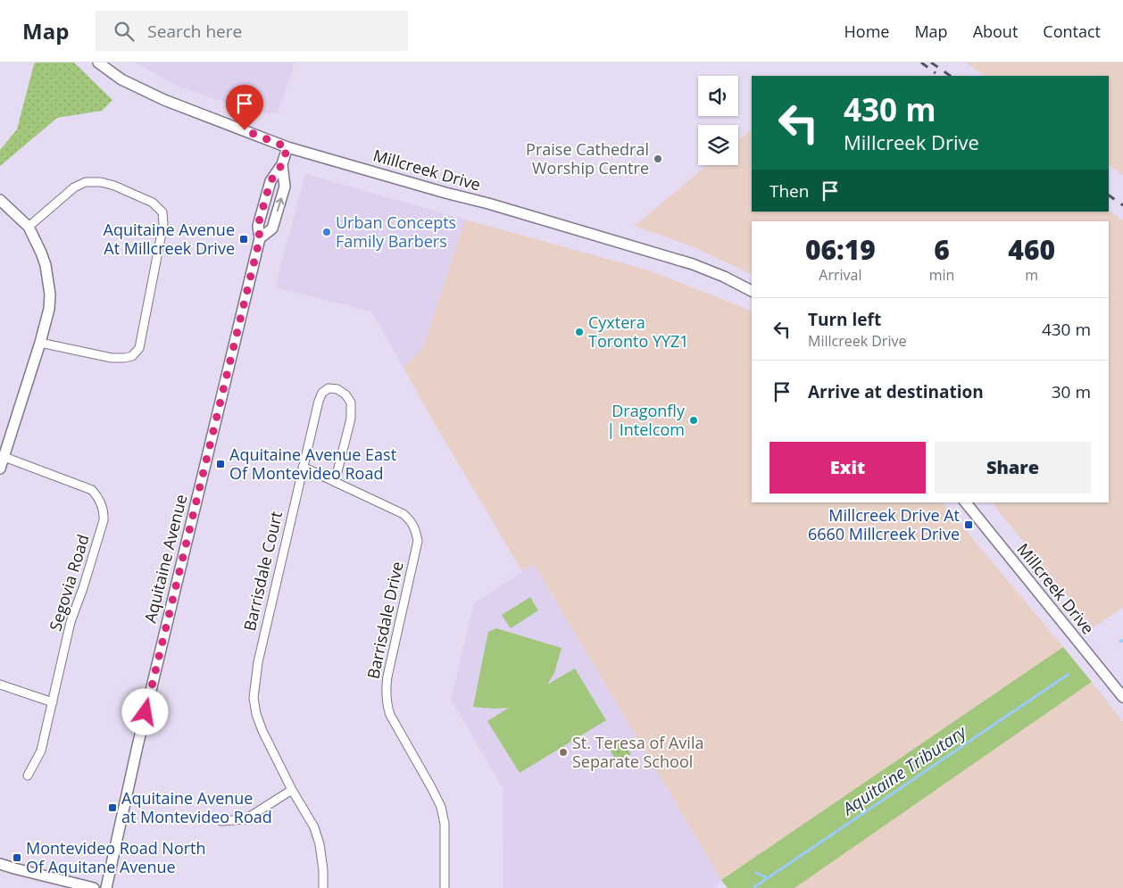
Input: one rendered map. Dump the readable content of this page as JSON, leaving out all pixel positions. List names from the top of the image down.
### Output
{
  "streets": {
    "street": [
      "Millcreek Drive",
      "Aquitaine Avenue",
      "Barrisdale Court",
      "Segovia Road",
      "Barrisdale Drive"
    ]
  },
  "crossings": [
    ["Millcreek Drive", "Aquitaine Avenue"],
    ["Barrisdale Court", "Barrisdale Drive"]
  ],
  "water": ["Aquitaine Tributary"],
  "places": {
    "other": [
      "Praise Cathedral Worship Centre",
      "Urban Concepts Family Barbers",
      "Cyxtera Toronto YYZ1",
      "Dragonfly | Intelcom",
      "St. Teresa of Avila Separate School"
    ],
    "transit": [
      "Aquitaine Avenue At Millcreek Drive",
      "Aquitaine Avenue East Of Montevideo Road",
      "Millcreek Drive At 6660 Millcreek Drive",
      "Aquitaine Avenue at Montevideo Road",
      "Montevideo Road North Of Aquitane Avenue"
    ]
  },
  "page": {
    "header": "Map",
    "search": "Search here",
    "nav": [
      "Home",
      "Map",
      "About",
      "Contact"
    ],
    "turn": ["430 m", "Millcreek Drive"],
    "then": "Then",
    "eta": [
      "06:19",
      "Arrival",
      "6",
      "min",
      "460",
      "m"
    ],
    "list": [
      {
        "name": "Turn left",
        "note": "Millcreek Drive",
        "value": "430 m"
      },
      {
        "name": "Arrive at destination",
        "value": "30 m"
      }
    ],
    "buttons": ["Exit", "Share"]
  }
}
